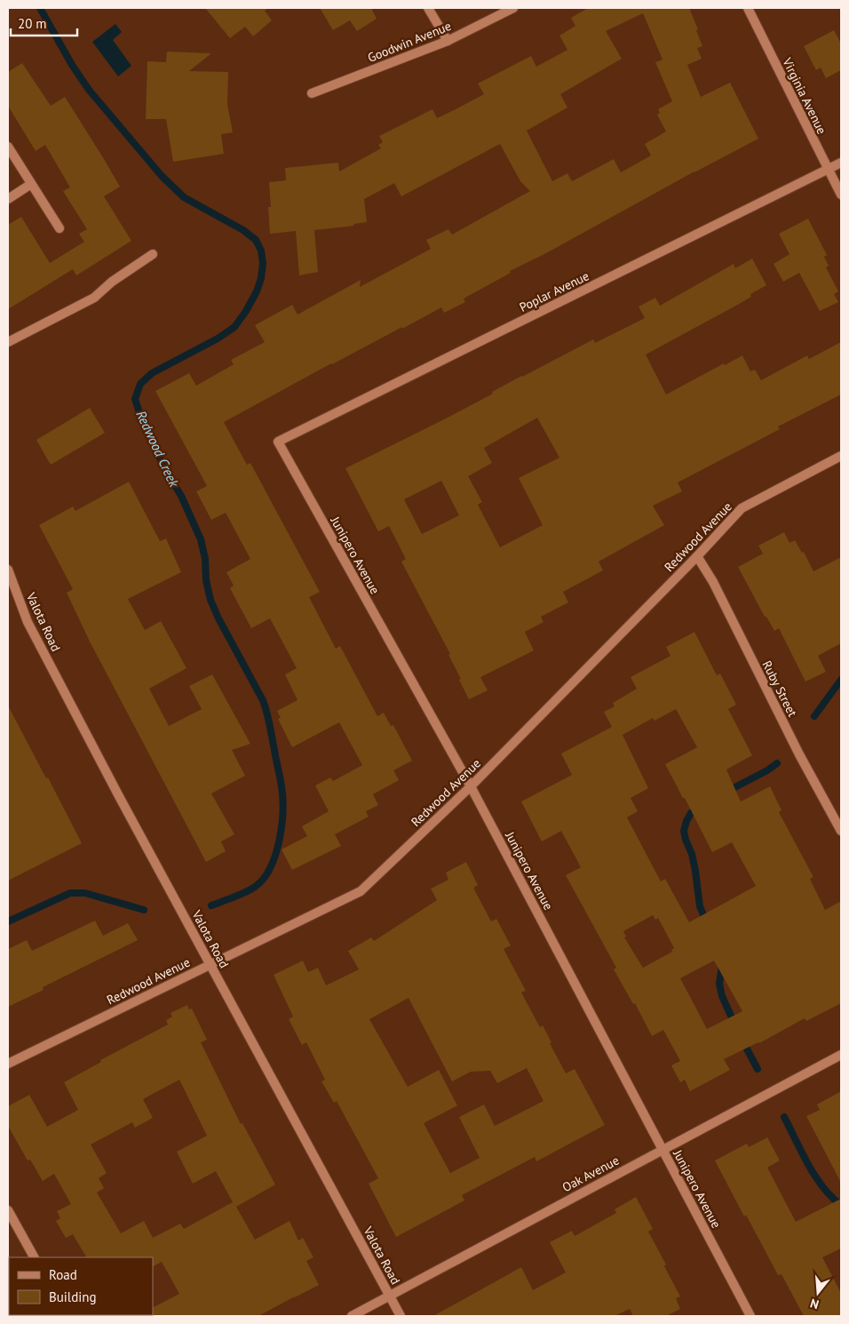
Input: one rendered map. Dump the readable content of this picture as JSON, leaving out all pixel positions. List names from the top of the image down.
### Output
{
  "streets": {
    "street": [
      "Goodwin Avenue",
      "Virginia Avenue",
      "Poplar Avenue",
      "Redwood Avenue",
      "Junipero Avenue",
      "Valota Road",
      "Ruby Street",
      "Oak Avenue"
    ]
  },
  "crossings": [
    ["Virginia Avenue", "Poplar Avenue"],
    ["Poplar Avenue", "Junipero Avenue"],
    ["Redwood Avenue", "Junipero Avenue"],
    ["Redwood Avenue", "Valota Road"],
    ["Redwood Avenue", "Ruby Street"],
    ["Junipero Avenue", "Oak Avenue"],
    ["Valota Road", "Oak Avenue"]
  ],
  "water": ["Redwood Creek"],
  "legend": ["Road", "Building"],
  "scale_bar": "20 m",
  "north": "bottom"
}
